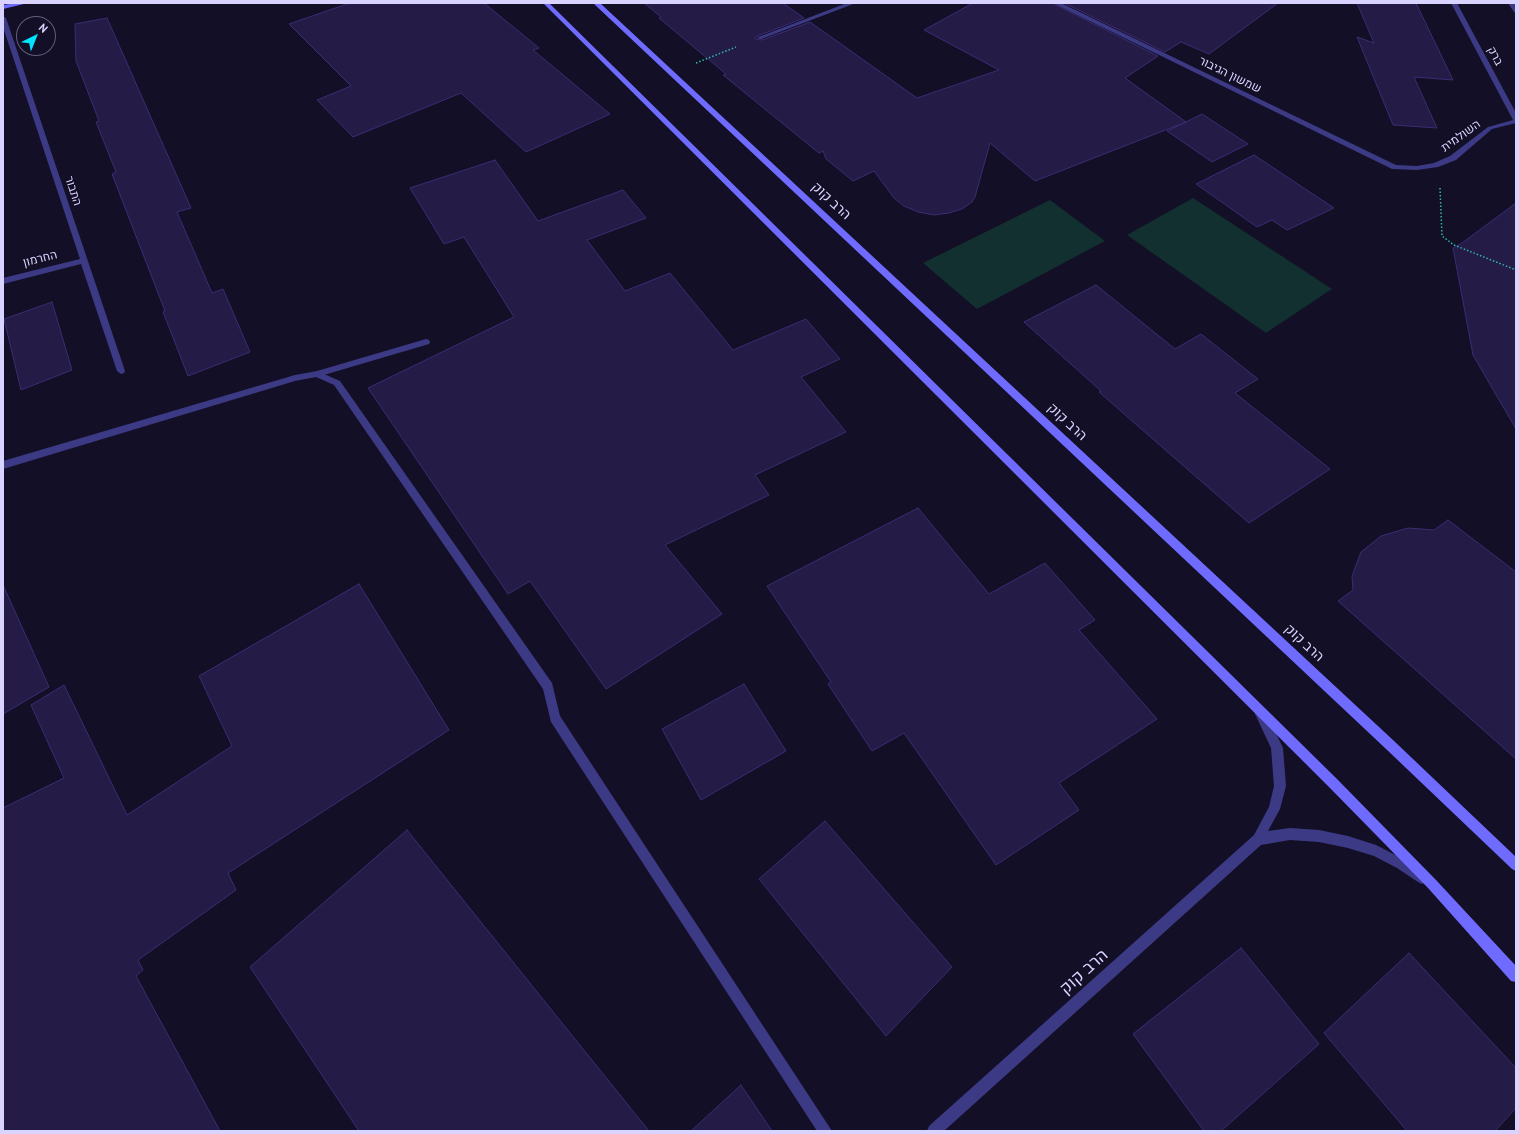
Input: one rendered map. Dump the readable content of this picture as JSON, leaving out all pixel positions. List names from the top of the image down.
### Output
{
  "streets": {
    "main road": ["הרב קוק"],
    "street": [
      "ברק",
      "שמשון הגיבור",
      "השולמית",
      "התבור",
      "החרמון"
    ]
  },
  "crossings": [
    ["ברק", "השולמית"],
    ["שמשון הגיבור", "השולמית"],
    ["התבור", "החרמון"]
  ],
  "north": "top right"
}
